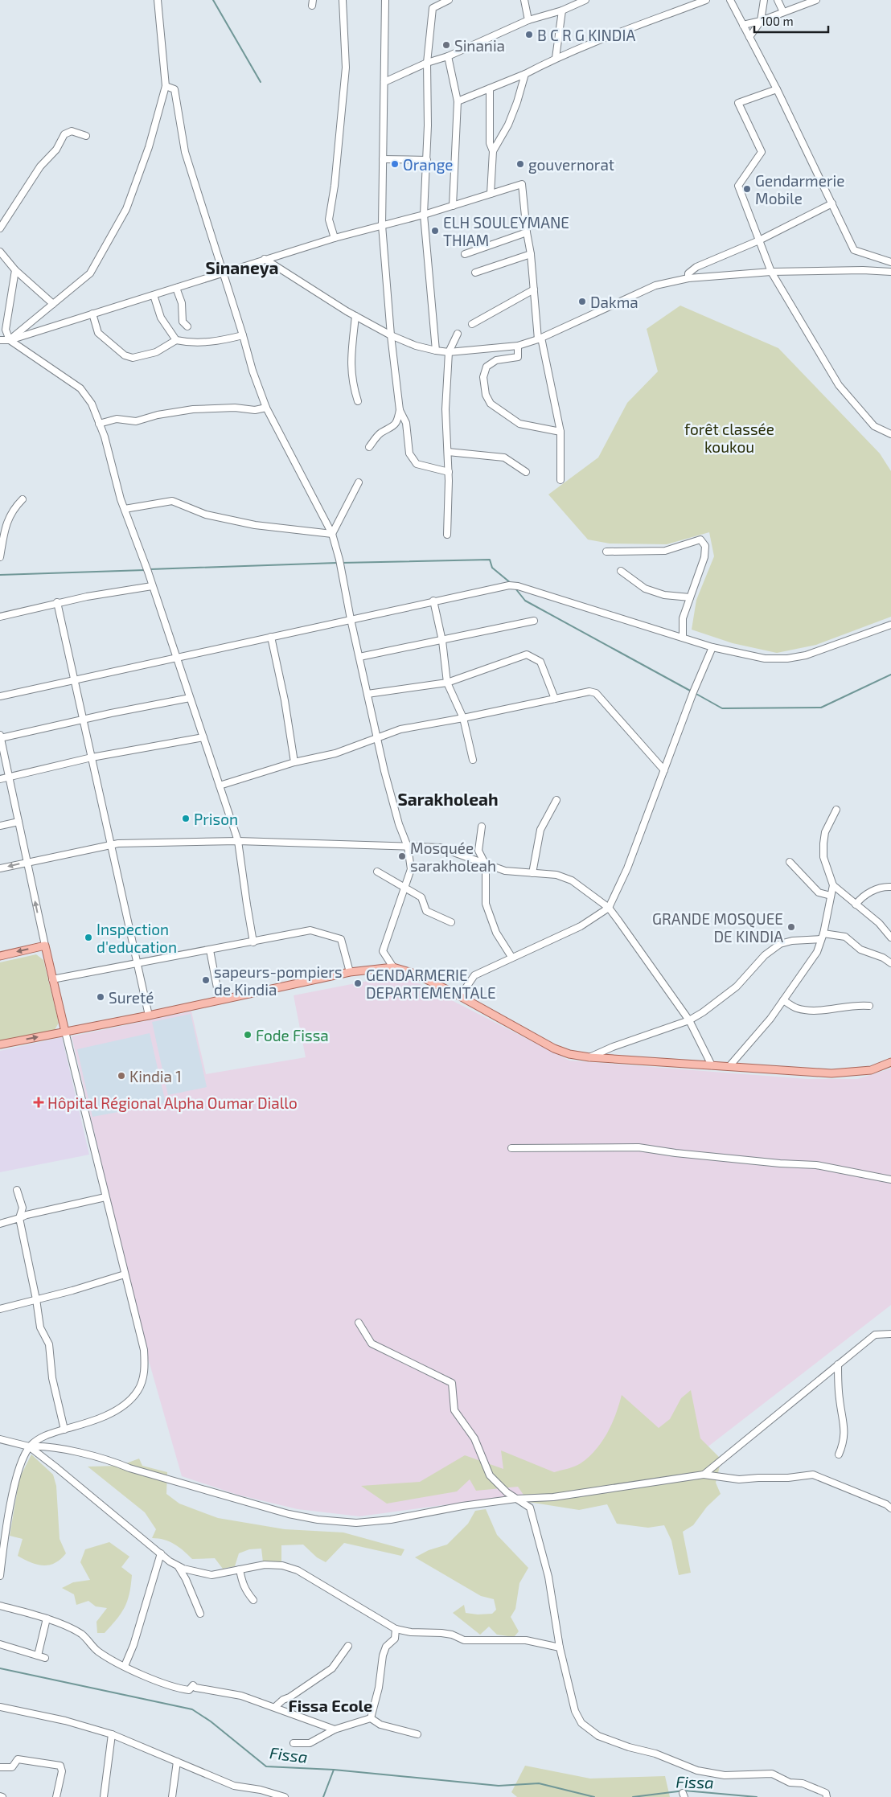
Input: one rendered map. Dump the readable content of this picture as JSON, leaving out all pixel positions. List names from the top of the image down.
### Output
{
  "districts": ["Sinaneya", "Sarakholeah", "Fissa Ecole"],
  "water": ["Fissa"],
  "parks": ["forêt classée koukou"],
  "places": {
    "other": [
      "B C R G KINDIA",
      "Sinania",
      "Orange",
      "gouvernorat",
      "Gendarmerie Mobile",
      "ELH SOULEYMANE THIAM",
      "Dakma",
      "Prison",
      "Mosquée sarakholeah",
      "GRANDE MOSQUEE DE KINDIA",
      "Inspection d'education",
      "sapeurs-pompiers de Kindia",
      "GENDARMERIE DEPARTEMENTALE",
      "Sureté",
      "Fode Fissa",
      "Kindia 1"
    ],
    "health": ["Hôpital Régional Alpha Oumar Diallo"]
  },
  "scale_bar": "100 m"
}
